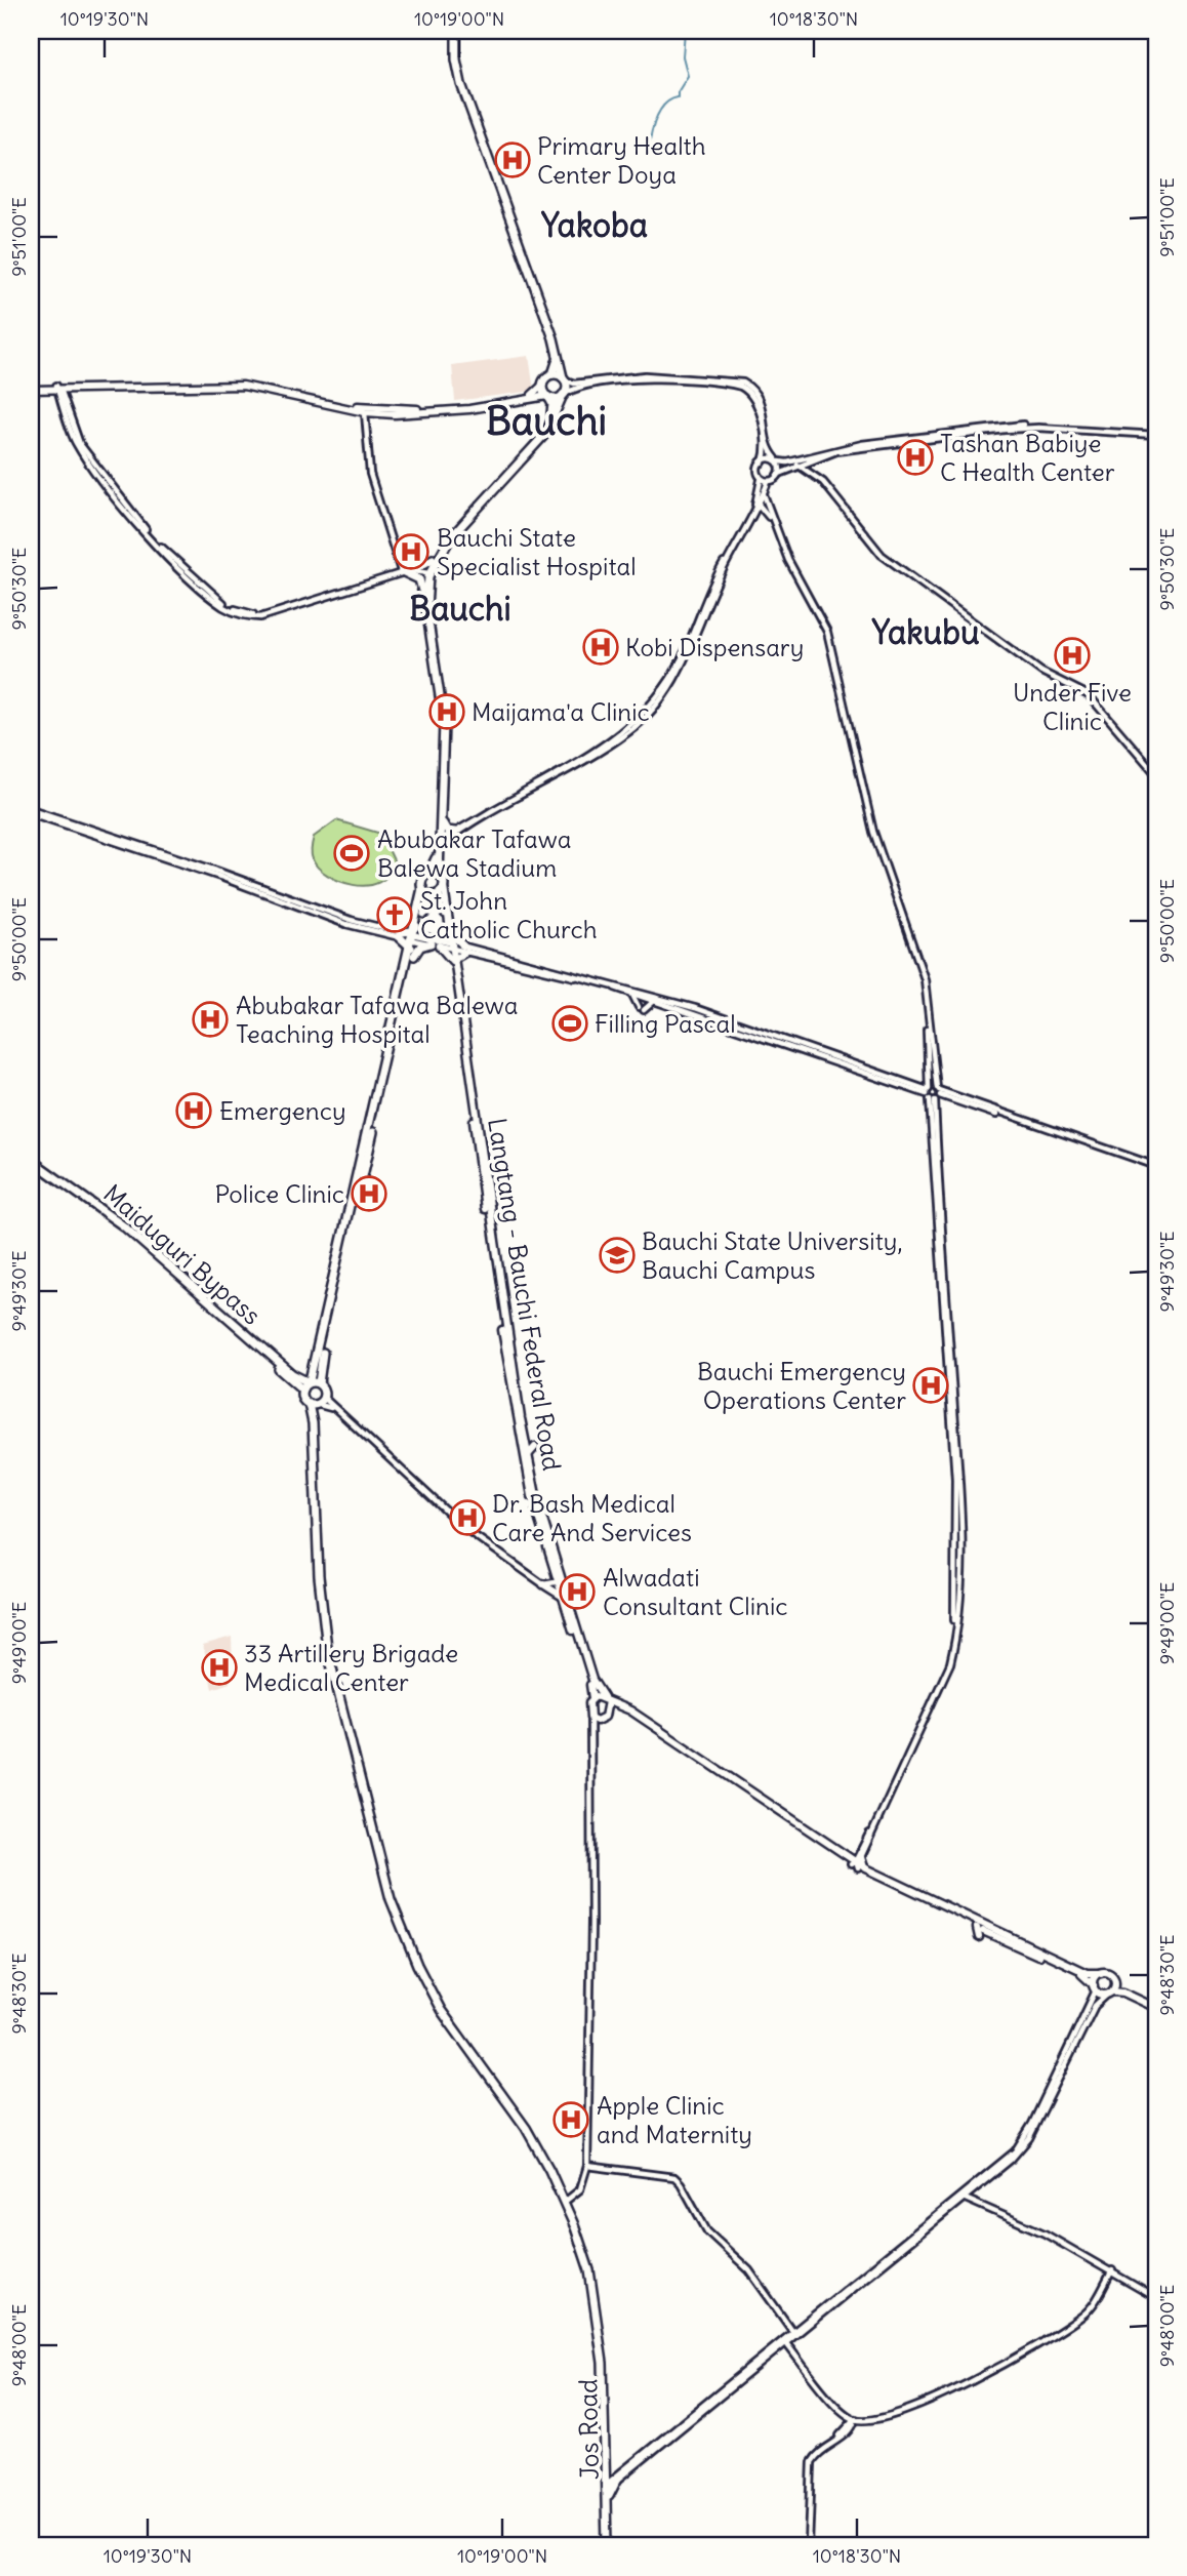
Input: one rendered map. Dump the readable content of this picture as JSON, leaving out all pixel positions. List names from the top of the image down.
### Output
{
  "streets": {
    "highway": ["Maiduguri Bypass", "Jos Road"],
    "main road": ["Langtang - Bauchi Federal Road"]
  },
  "districts": [
    "Yakoba",
    "Bauchi",
    "Bauchi",
    "Yakubu"
  ],
  "places": {
    "hospital": [
      "Primary Health Center Doya",
      "Tashan Babiye C Health Center",
      "Bauchi State Specialist Hospital",
      "Kobi Dispensary",
      "Under Five Clinic",
      "Maijama'a Clinic",
      "Abubakar Tafawa Balewa Teaching Hospital",
      "Emergency",
      "Police Clinic",
      "Bauchi Emergency Operations Center",
      "Dr. Bash Medical Care And Services",
      "Alwadati Consultant Clinic",
      "33 Artillery Brigade Medical Center",
      "Apple Clinic and Maternity"
    ],
    "sports": ["Abubakar Tafawa Balewa Stadium", "Filling Pascal"],
    "church": ["St. John Catholic Church"],
    "school or university": ["Bauchi State University, Bauchi Campus"]
  },
  "coordinates": [
    "10°19'30\"N",
    "10°19'00\"N",
    "10°18'30\"N",
    "9°51'00\"E",
    "9°50'30\"E",
    "9°50'00\"E",
    "9°49'30\"E",
    "9°49'00\"E",
    "9°48'30\"E",
    "9°48'00\"E"
  ]
}
